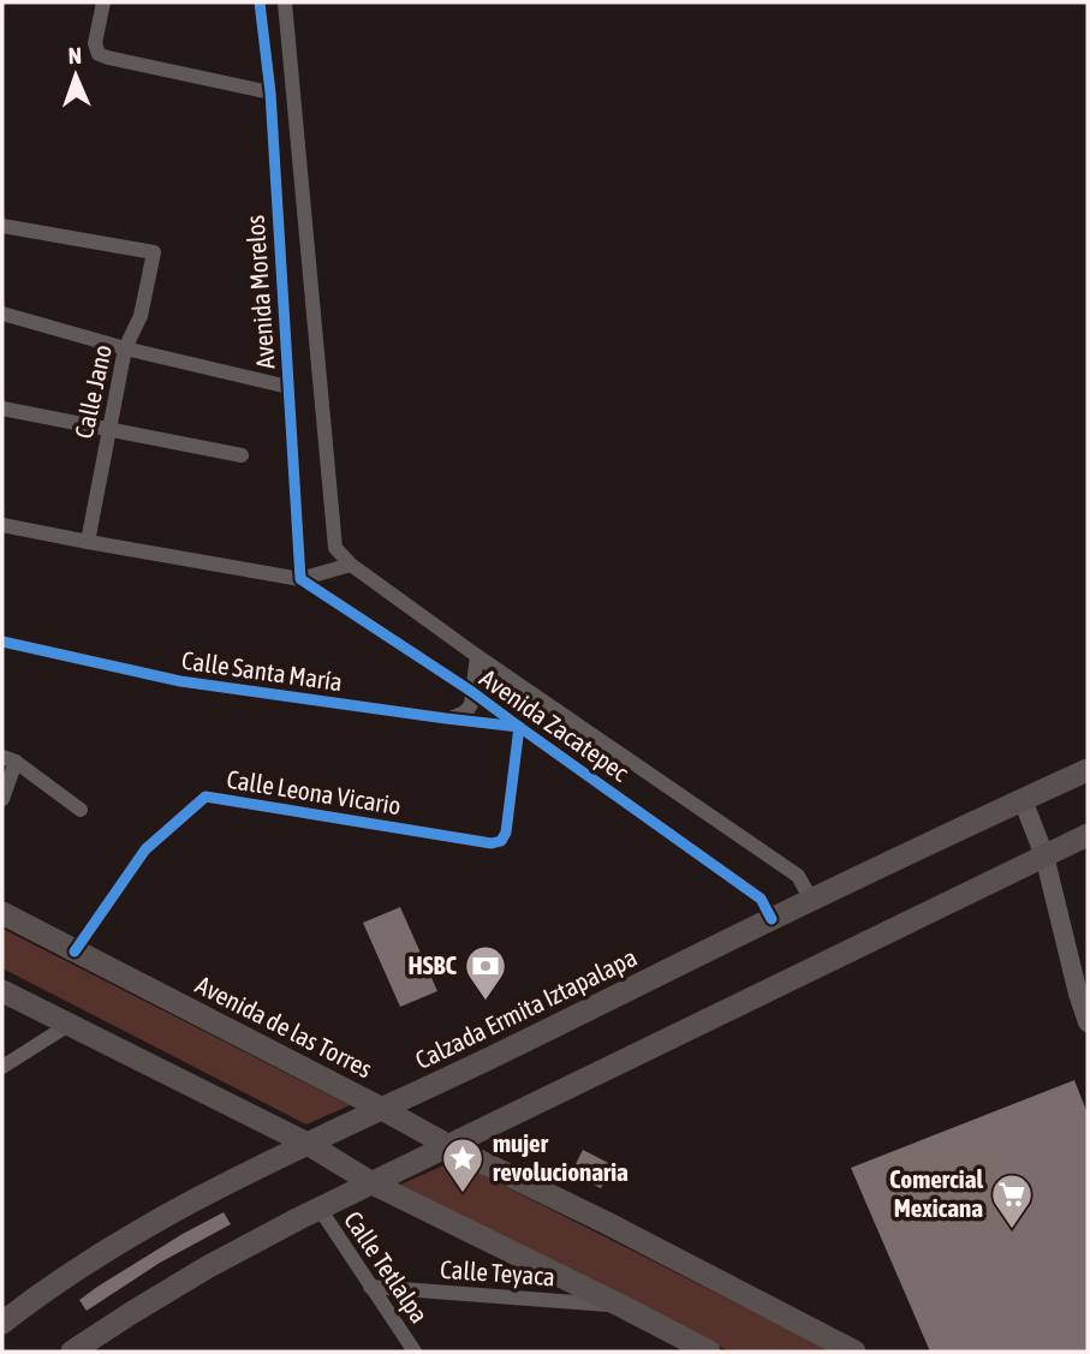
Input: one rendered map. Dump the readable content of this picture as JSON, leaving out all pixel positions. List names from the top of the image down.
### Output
{
  "streets": {
    "main road": ["Calzada Ermita Iztapalapa", "Avenida de las Torres"],
    "street": [
      "Avenida Morelos",
      "Calle Jano",
      "Calle Santa María",
      "Avenida Zacatepec",
      "Calle Leona Vicario",
      "Calle Tetlalpa",
      "Calle Teyaca"
    ]
  },
  "crossings": [
    ["Avenida Morelos", "Avenida Zacatepec"],
    ["Calle Jano", "Avenida Zacatepec"],
    ["Calle Santa María", "Avenida Zacatepec"],
    ["Calle Santa María", "Calle Leona Vicario"],
    ["Avenida Zacatepec", "Calle Leona Vicario"],
    ["Avenida Zacatepec", "Calzada Ermita Iztapalapa"],
    ["Calle Leona Vicario", "Avenida de las Torres"],
    ["Calzada Ermita Iztapalapa", "Avenida de las Torres"],
    ["Calle Tetlalpa", "Calle Teyaca"]
  ],
  "places": {
    "bank": ["HSBC"],
    "place": ["mujer revolucionaria"],
    "supermarket": ["Comercial Mexicana"]
  },
  "north": "top"
}
